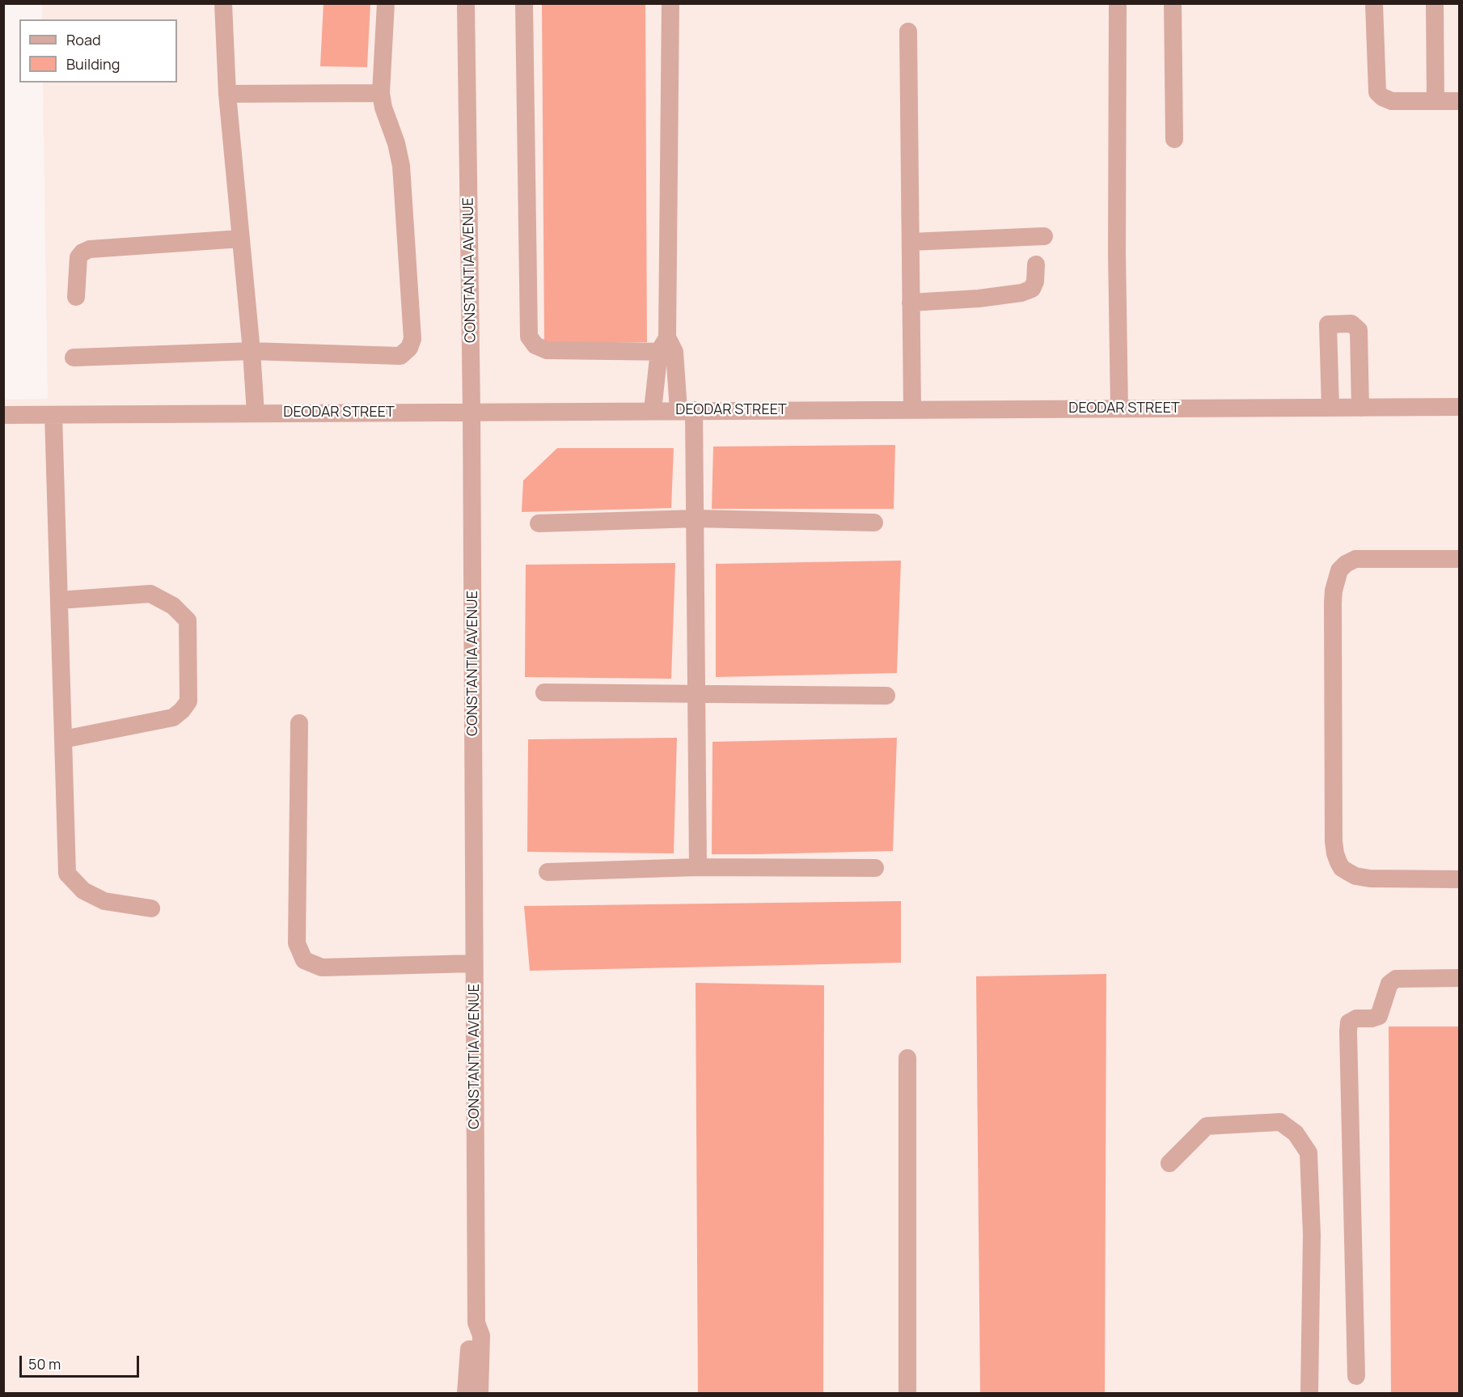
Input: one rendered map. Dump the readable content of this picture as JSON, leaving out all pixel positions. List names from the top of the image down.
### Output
{
  "streets": {
    "street": ["CONSTANTIA AVENUE", "DEODAR STREET"]
  },
  "crossings": [
    ["CONSTANTIA AVENUE", "DEODAR STREET"]
  ],
  "legend": ["Road", "Building"],
  "scale_bar": "50 m"
}
